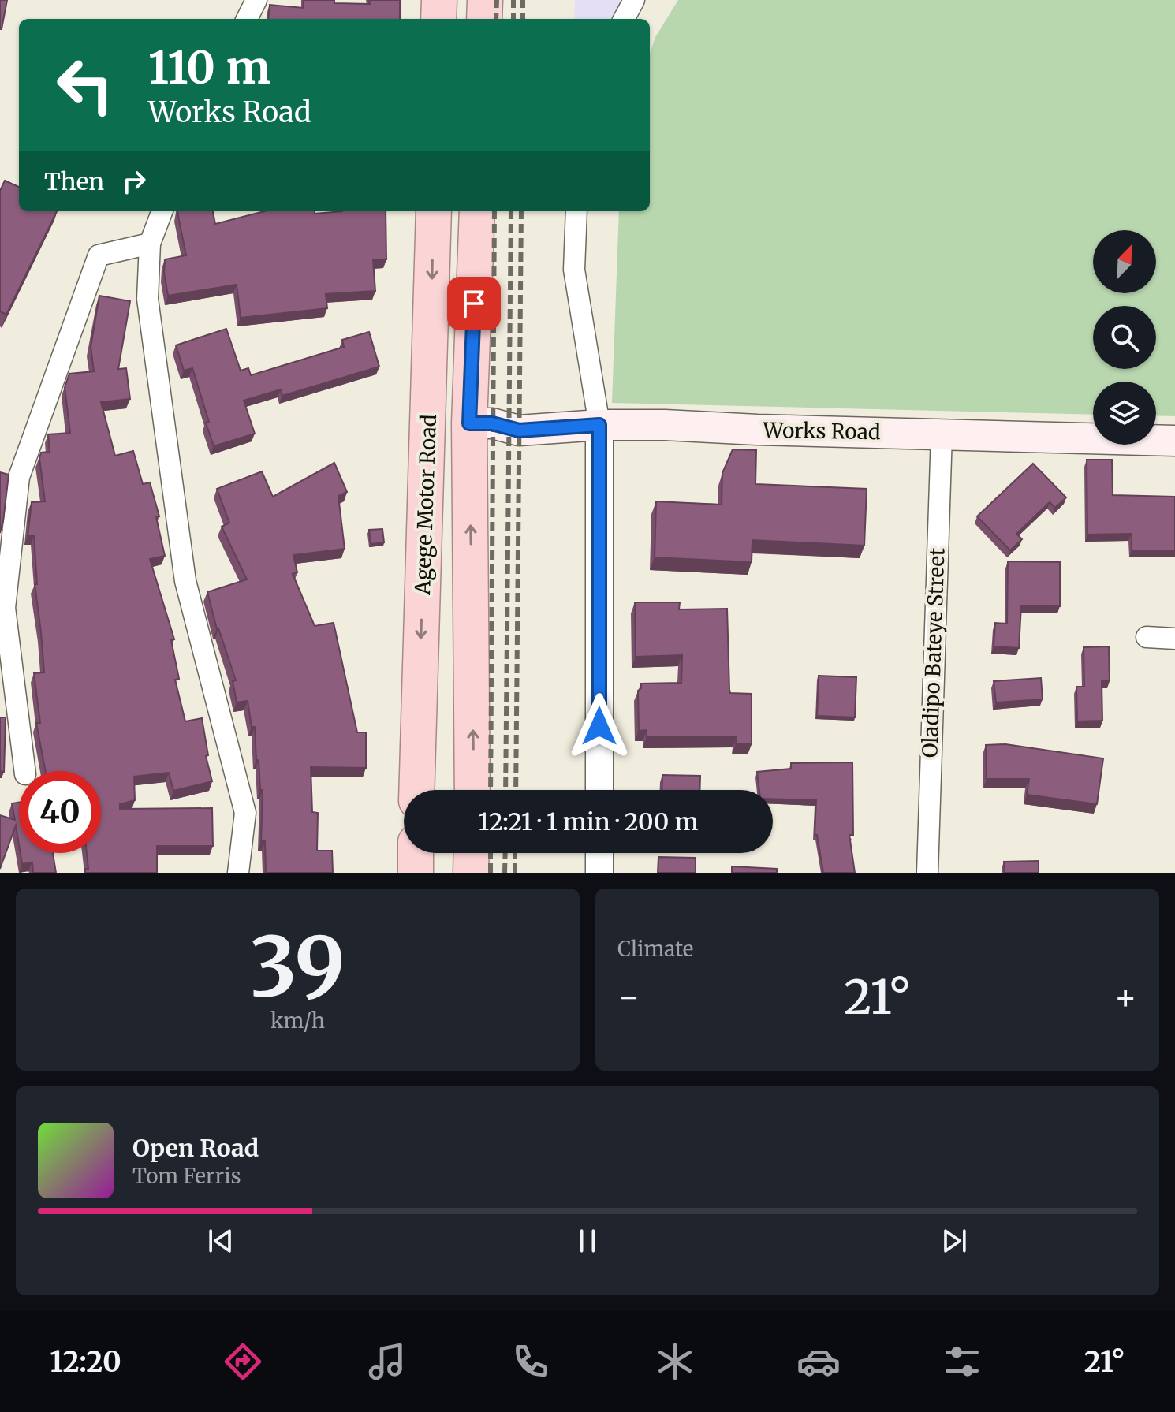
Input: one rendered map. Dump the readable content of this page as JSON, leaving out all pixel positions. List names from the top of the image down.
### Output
{
  "streets": {
    "highway": ["Agege Motor Road"],
    "main road": ["Works Road"],
    "street": ["Oladipo Bateye Street"]
  },
  "crossings": [
    ["Works Road", "Agege Motor Road"],
    ["Works Road", "Oladipo Bateye Street"]
  ],
  "north": "top right",
  "page": {
    "turn": ["110 m", "Works Road"],
    "then": "Then",
    "limit": "40",
    "trip": "12:21 · 1 min · 200 m",
    "tile": [
      ["39", "km/h"],
      "Climate"
    ],
    "heat": ["−", "21°", "+"],
    "song": ["Open Road", "Tom Ferris"],
    "tabs": ["12:20", "21°"]
  }
}
